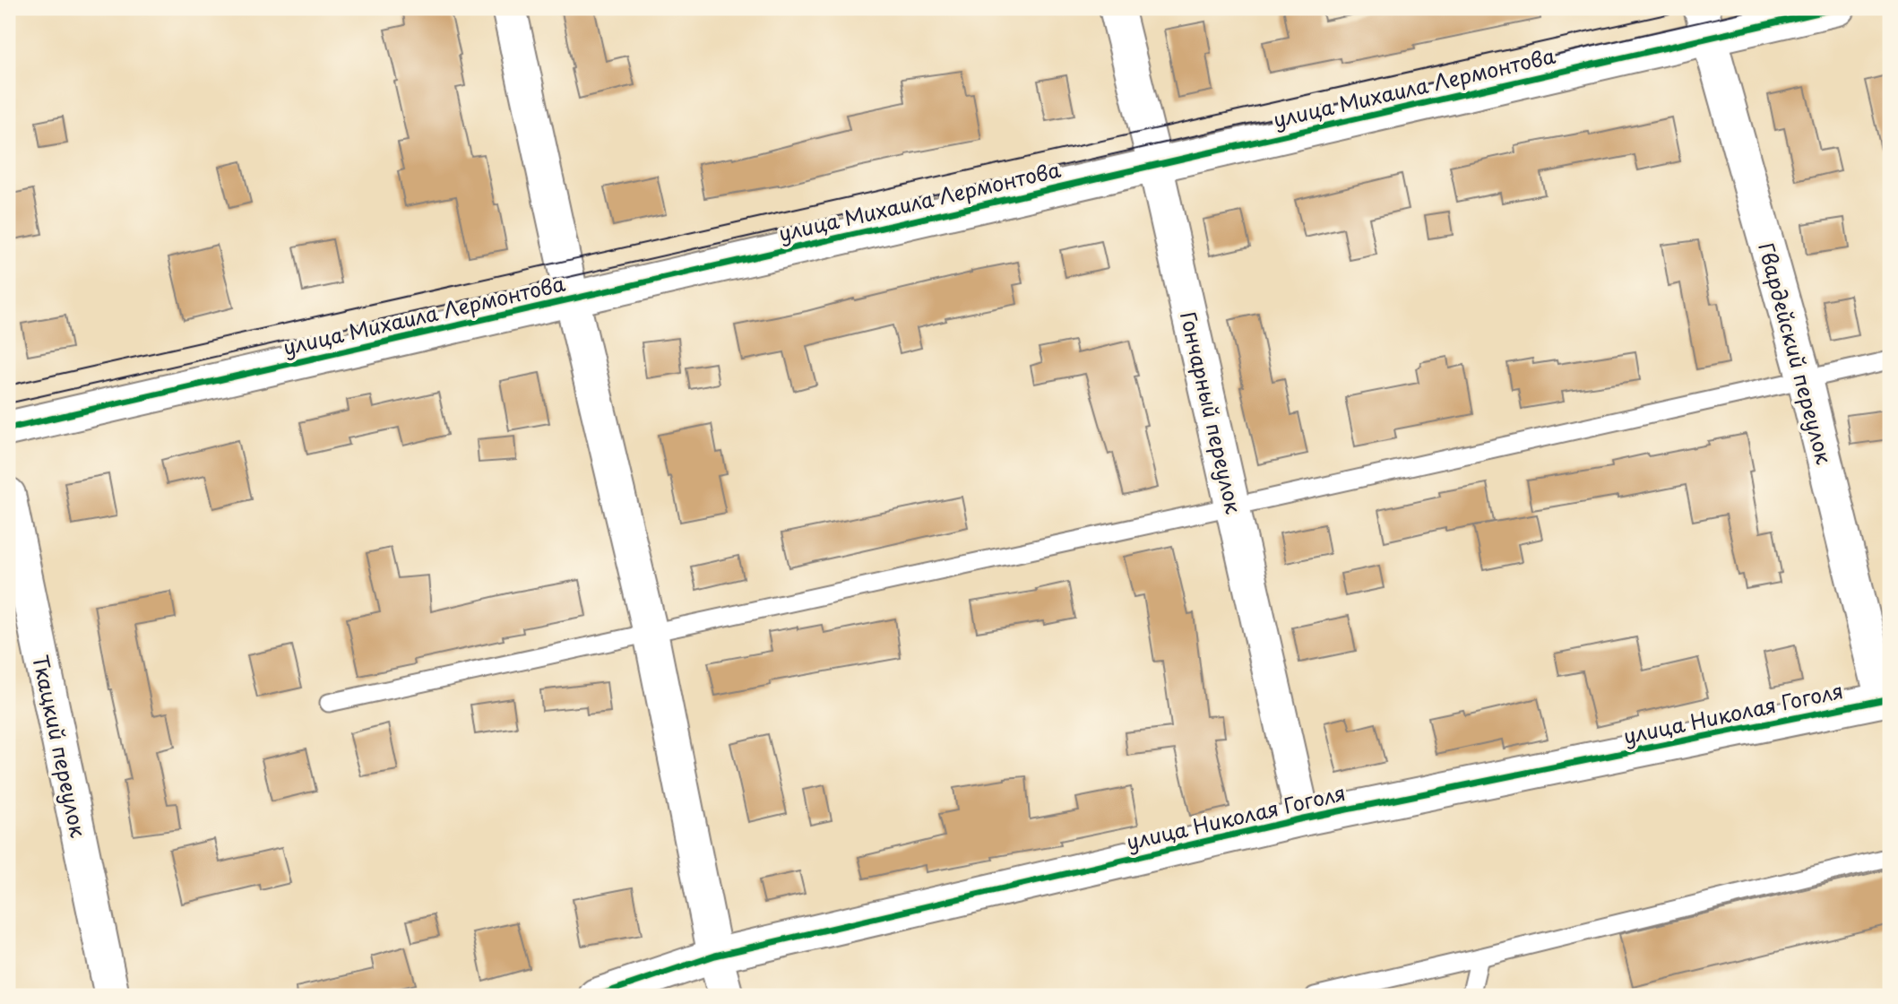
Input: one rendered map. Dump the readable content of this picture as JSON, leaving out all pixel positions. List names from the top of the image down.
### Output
{
  "streets": {
    "street": [
      "улица Михаила Лермонтова",
      "Гвардейский переулок",
      "Гончарный переулок",
      "улица Николая Гоголя",
      "Ткацкий переулок"
    ]
  },
  "crossings": [
    ["улица Михаила Лермонтова", "Гвардейский переулок"],
    ["улица Михаила Лермонтова", "Гончарный переулок"],
    ["Гвардейский переулок", "улица Николая Гоголя"],
    ["Гончарный переулок", "улица Николая Гоголя"]
  ]
}
